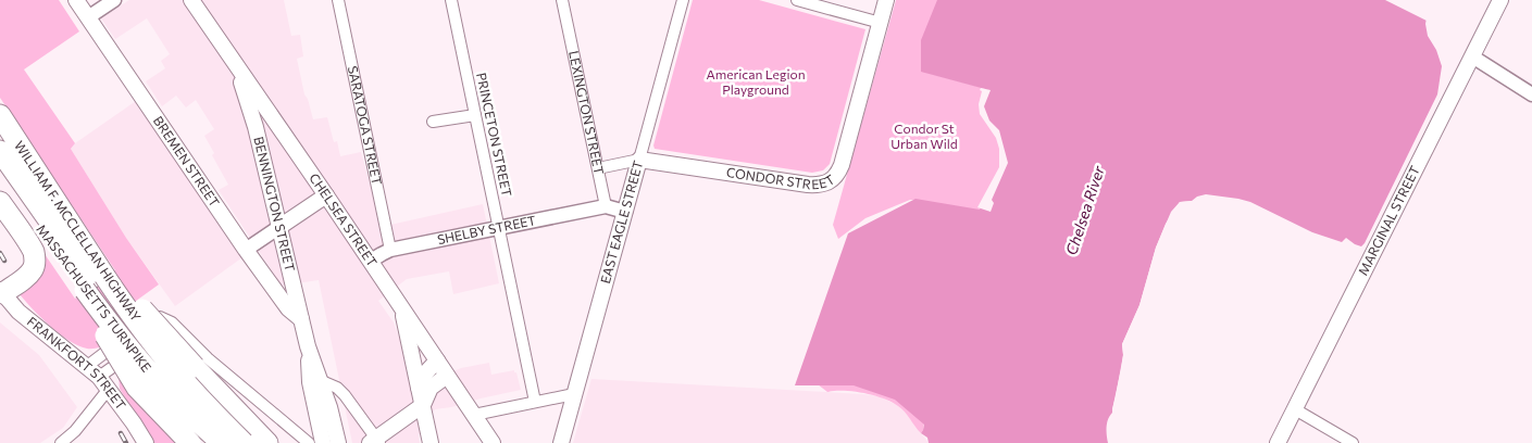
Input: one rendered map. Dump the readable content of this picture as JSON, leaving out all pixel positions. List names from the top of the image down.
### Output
{
  "streets": {
    "highway": ["WILLIAM F. MCCLELLAN HIGHWAY", "MASSACHUSETTS TURNPIKE"],
    "main road": [
      "BREMEN STREET",
      "CONDOR STREET",
      "BENNINGTON STREET",
      "CHELSEA STREET",
      "EAST EAGLE STREET",
      "MARGINAL STREET",
      "FRANKFORT STREET"
    ],
    "street": [
      "LEXINGTON STREET",
      "SARATOGA STREET",
      "PRINCETON STREET",
      "SHELBY STREET"
    ]
  },
  "crossings": [
    ["LEXINGTON STREET", "SHELBY STREET"],
    ["SARATOGA STREET", "SHELBY STREET"],
    ["PRINCETON STREET", "SHELBY STREET"],
    ["BREMEN STREET", "BENNINGTON STREET"],
    ["CONDOR STREET", "EAST EAGLE STREET"],
    ["BENNINGTON STREET", "CHELSEA STREET"],
    ["CHELSEA STREET", "SHELBY STREET"],
    ["WILLIAM F. MCCLELLAN HIGHWAY", "MASSACHUSETTS TURNPIKE"]
  ],
  "water": ["Chelsea River"],
  "parks": ["American Legion Playground", "Condor St Urban Wild"]
}
